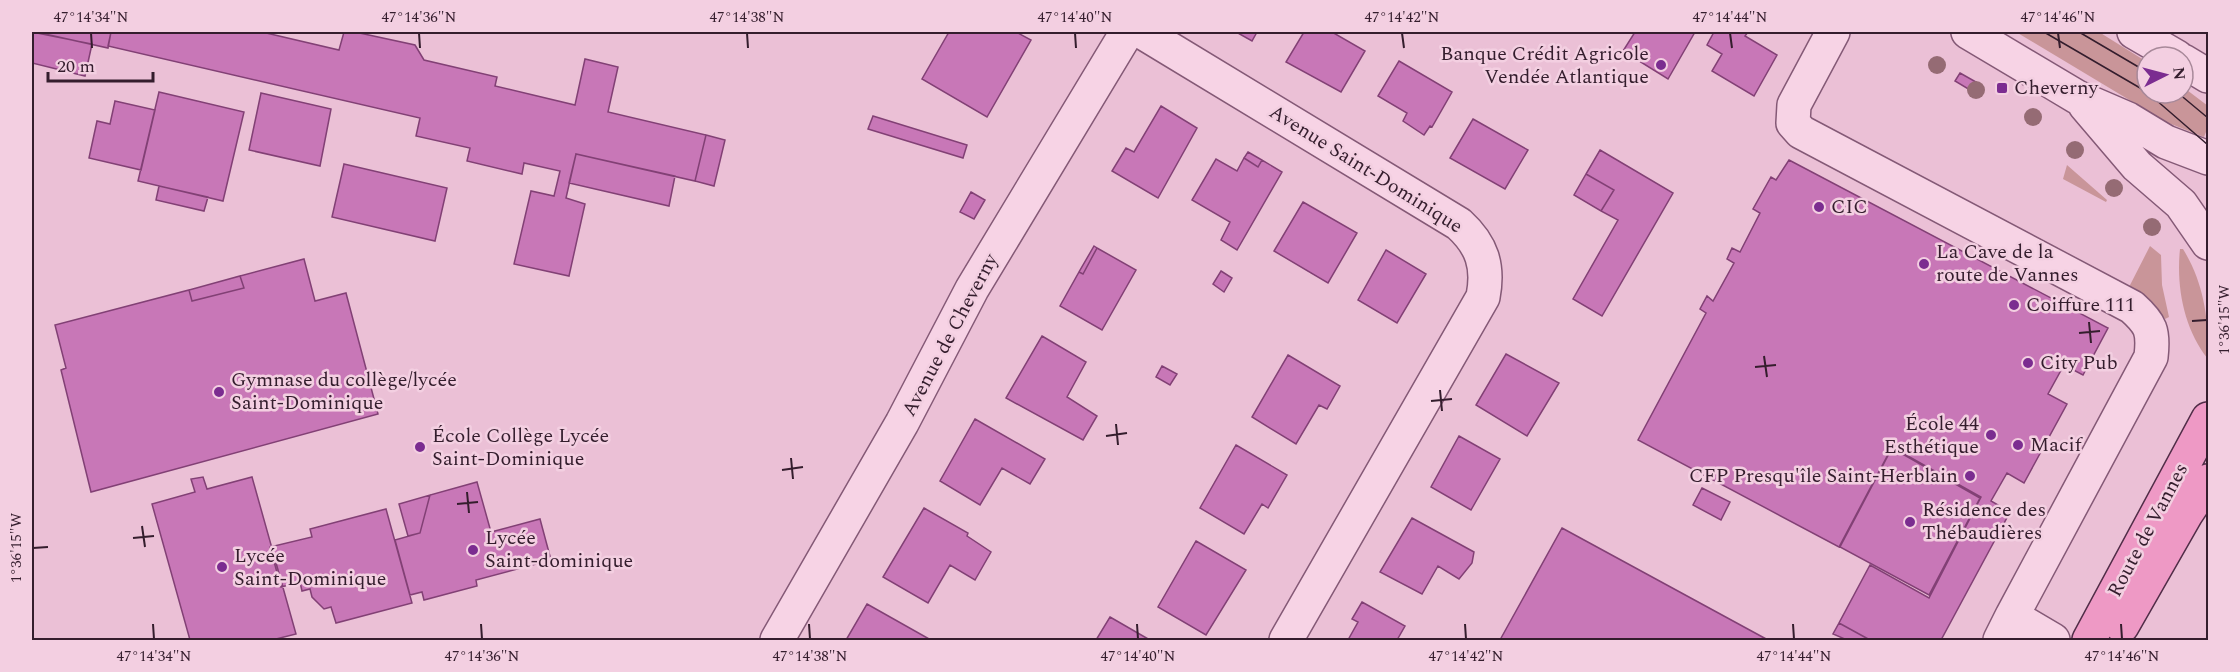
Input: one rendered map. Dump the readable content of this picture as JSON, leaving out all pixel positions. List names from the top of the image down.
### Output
{
  "streets": {
    "main road": ["Route de Vannes"],
    "street": ["Avenue Saint-Dominique", "Avenue de Cheverny"]
  },
  "places": {
    "other": [
      "Banque Crédit Agricole Vendée Atlantique",
      "CIC",
      "La Cave de la route de Vannes",
      "Coiffure 111",
      "City Pub",
      "Gymnase du collège/lycée Saint-Dominique",
      "École 44 Esthétique",
      "Macif",
      "École Collège Lycée Saint-Dominique",
      "CFP Presqu'île Saint-Herblain",
      "Résidence des Thébaudières",
      "Lycée Saint-dominique",
      "Lycée Saint-Dominique"
    ],
    "transit": ["Cheverny"]
  },
  "scale_bar": "20 m",
  "north": "right",
  "coordinates": [
    "47°14'34\"N",
    "47°14'36\"N",
    "47°14'38\"N",
    "47°14'40\"N",
    "47°14'42\"N",
    "47°14'44\"N",
    "47°14'46\"N",
    "1°36'15\"W"
  ]
}
